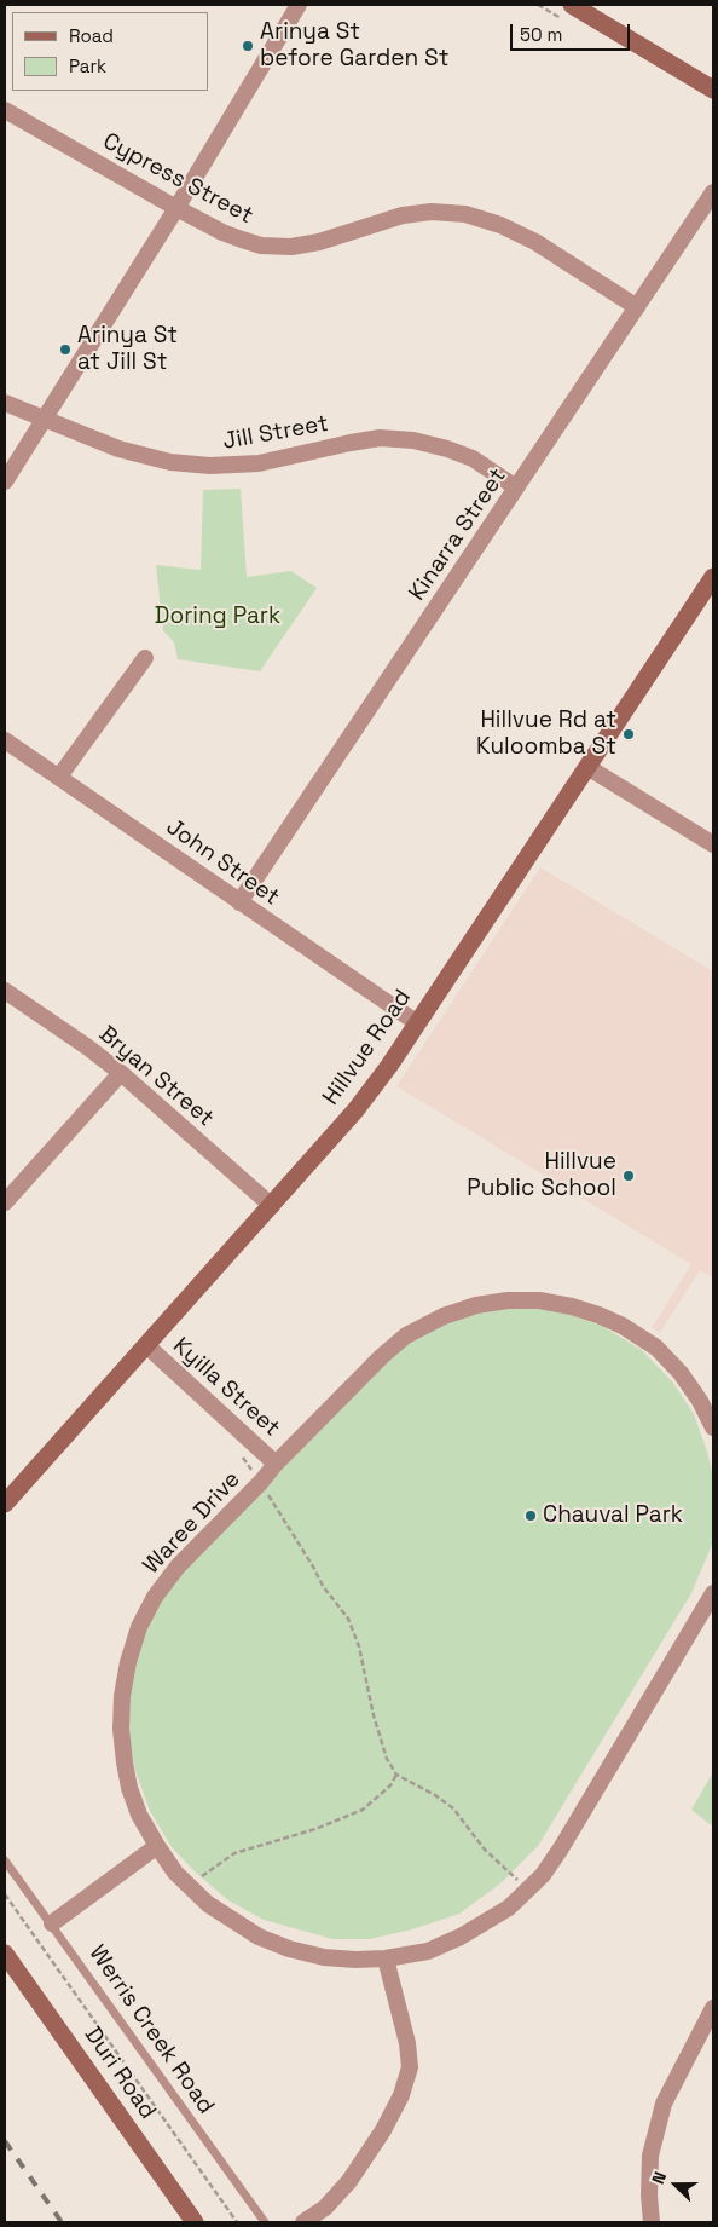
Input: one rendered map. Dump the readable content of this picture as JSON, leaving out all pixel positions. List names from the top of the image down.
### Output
{
  "streets": {
    "street": [
      "Cypress Street",
      "Jill Street",
      "Kinarra Street",
      "John Street",
      "Hillvue Road",
      "Bryan Street",
      "Kyilla Street",
      "Waree Drive",
      "Duri Road"
    ],
    "lane": ["Werris Creek Road"]
  },
  "crossings": [
    ["Cypress Street", "Kinarra Street"],
    ["Jill Street", "Kinarra Street"],
    ["Kinarra Street", "John Street"],
    ["John Street", "Hillvue Road"],
    ["Hillvue Road", "Bryan Street"],
    ["Hillvue Road", "Kyilla Street"],
    ["Kyilla Street", "Waree Drive"]
  ],
  "parks": ["Doring Park"],
  "places": [
    "Arinya St before Garden St",
    "Arinya St at Jill St",
    "Hillvue Rd at Kuloomba St",
    "Hillvue Public School",
    "Chauval Park"
  ],
  "legend": ["Road", "Park"],
  "scale_bar": "50 m",
  "north": "left"
}
